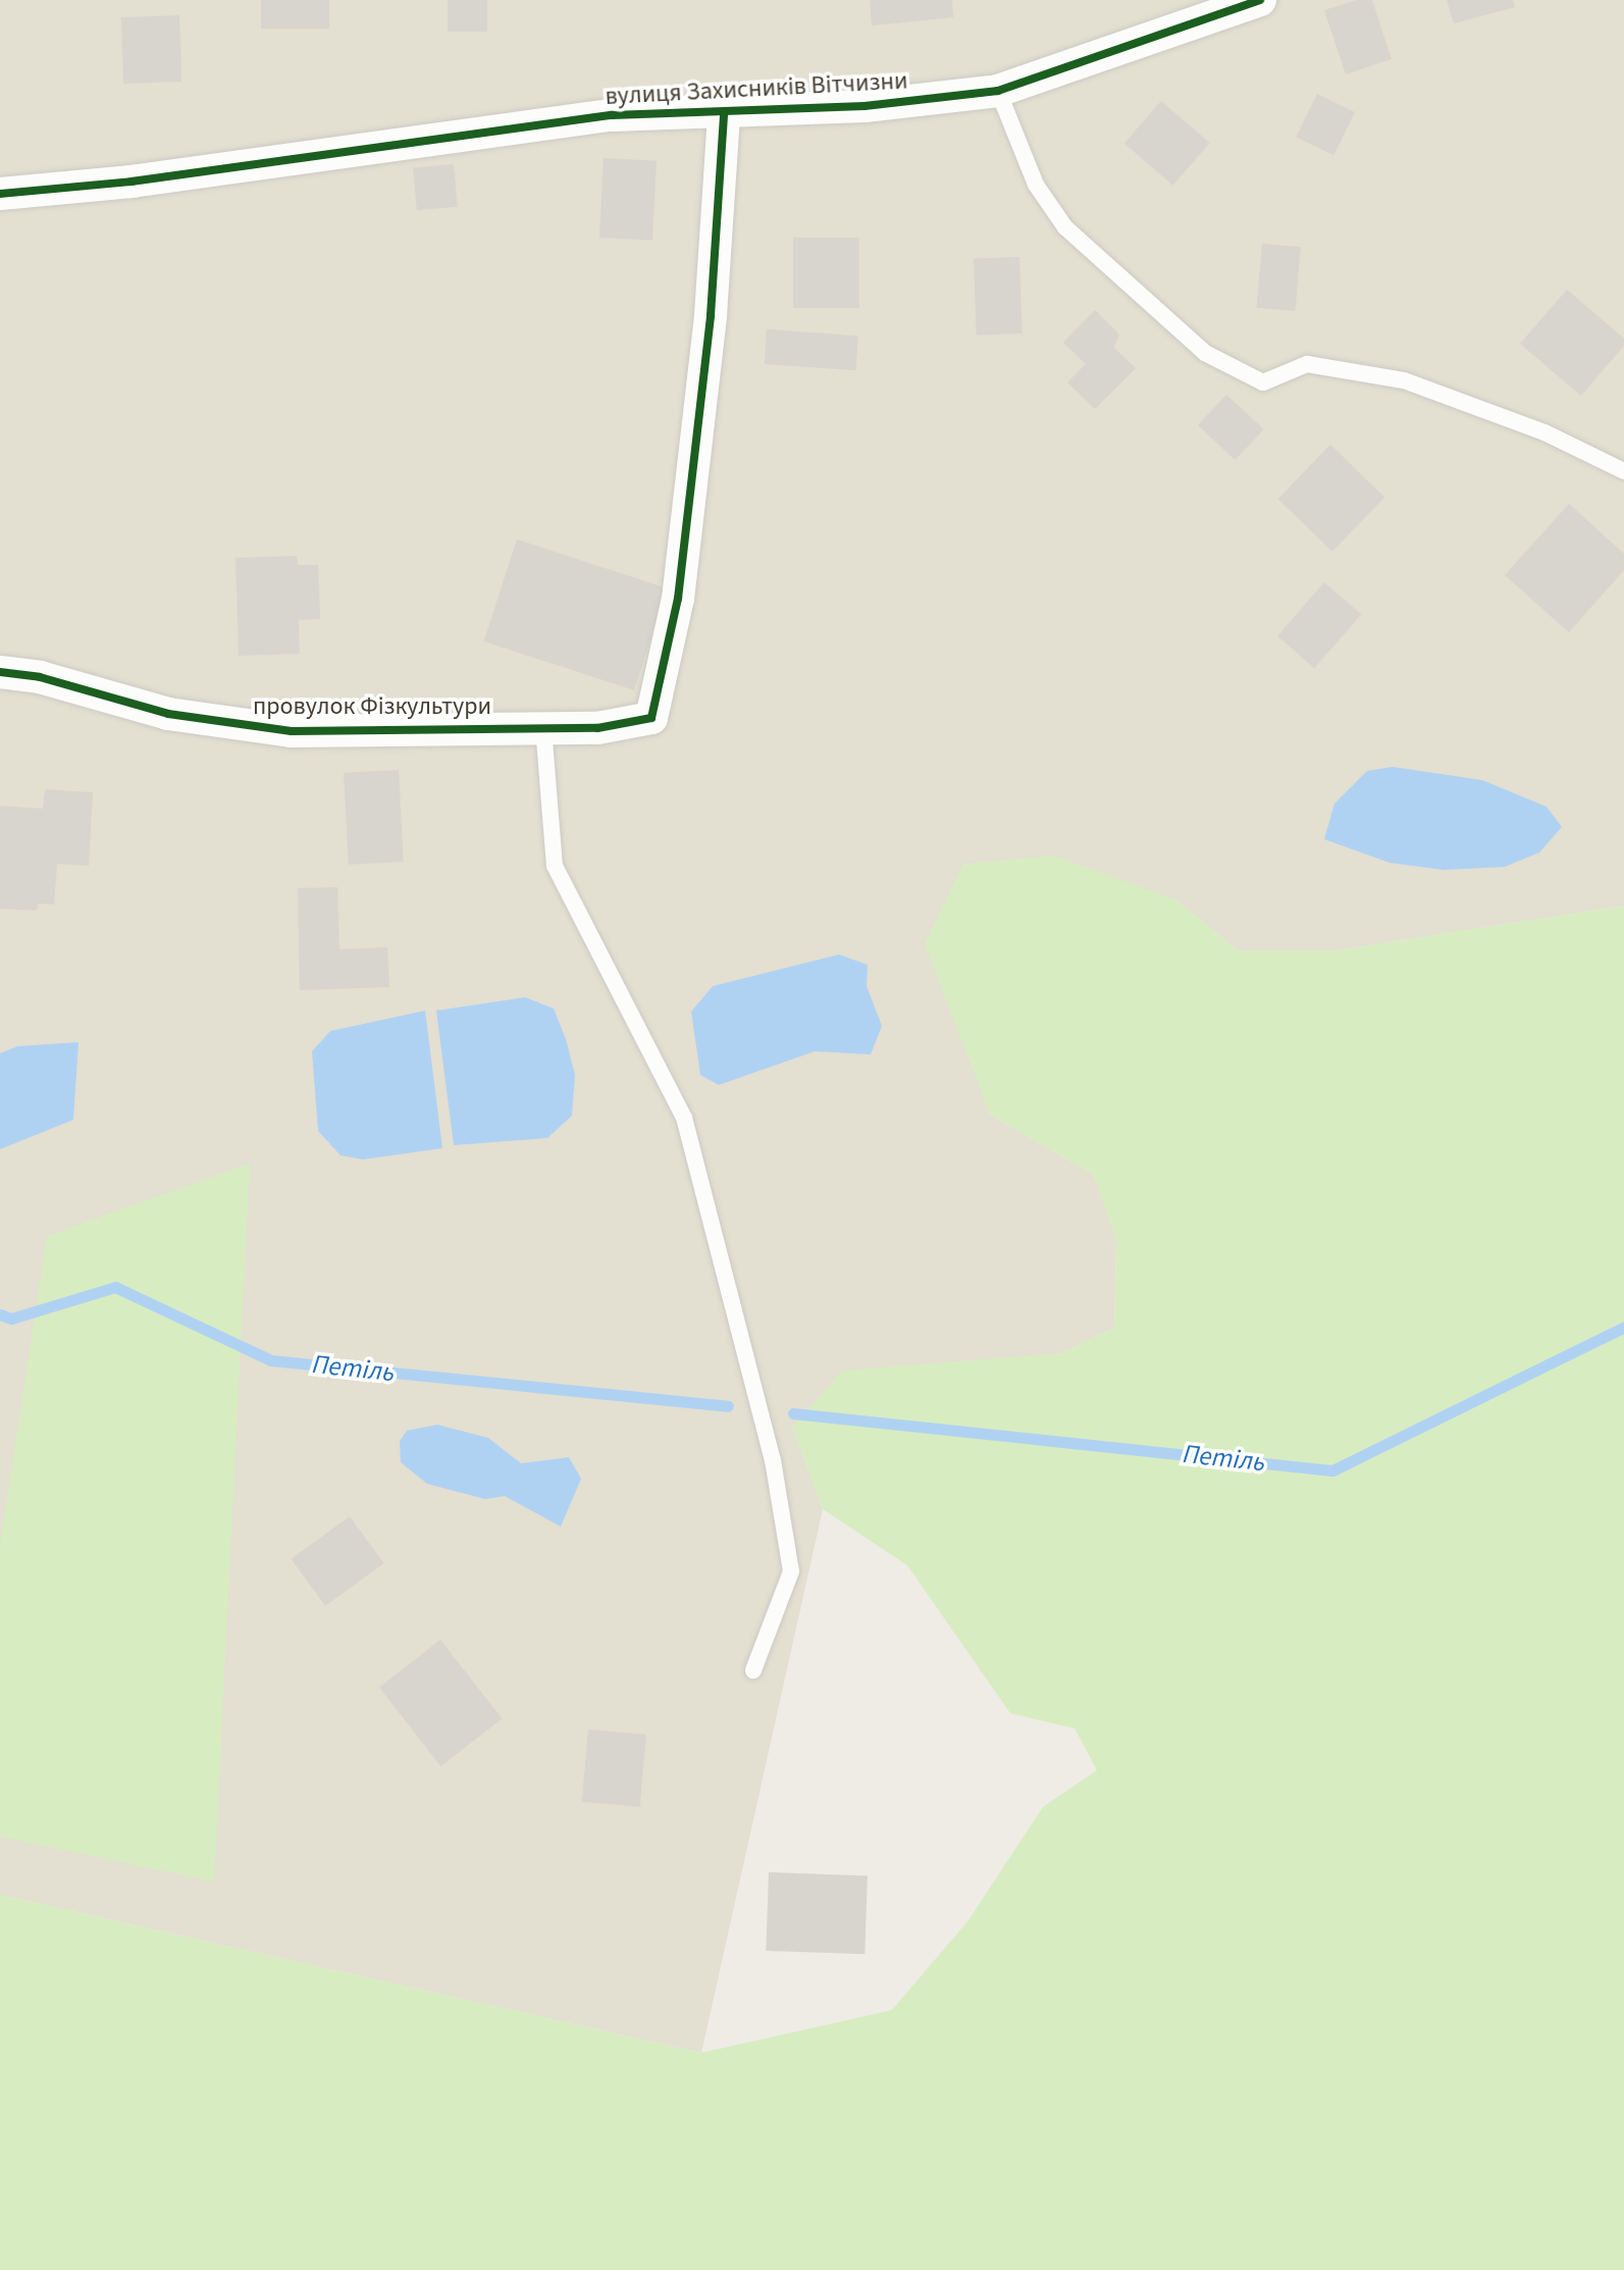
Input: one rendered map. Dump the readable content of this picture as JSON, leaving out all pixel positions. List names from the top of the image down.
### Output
{
  "streets": {
    "street": ["вулиця Захисників Вітчизни", "провулок Фізкультури"]
  },
  "crossings": [
    ["вулиця Захисників Вітчизни", "провулок Фізкультури"]
  ],
  "water": ["Петіль"]
}
